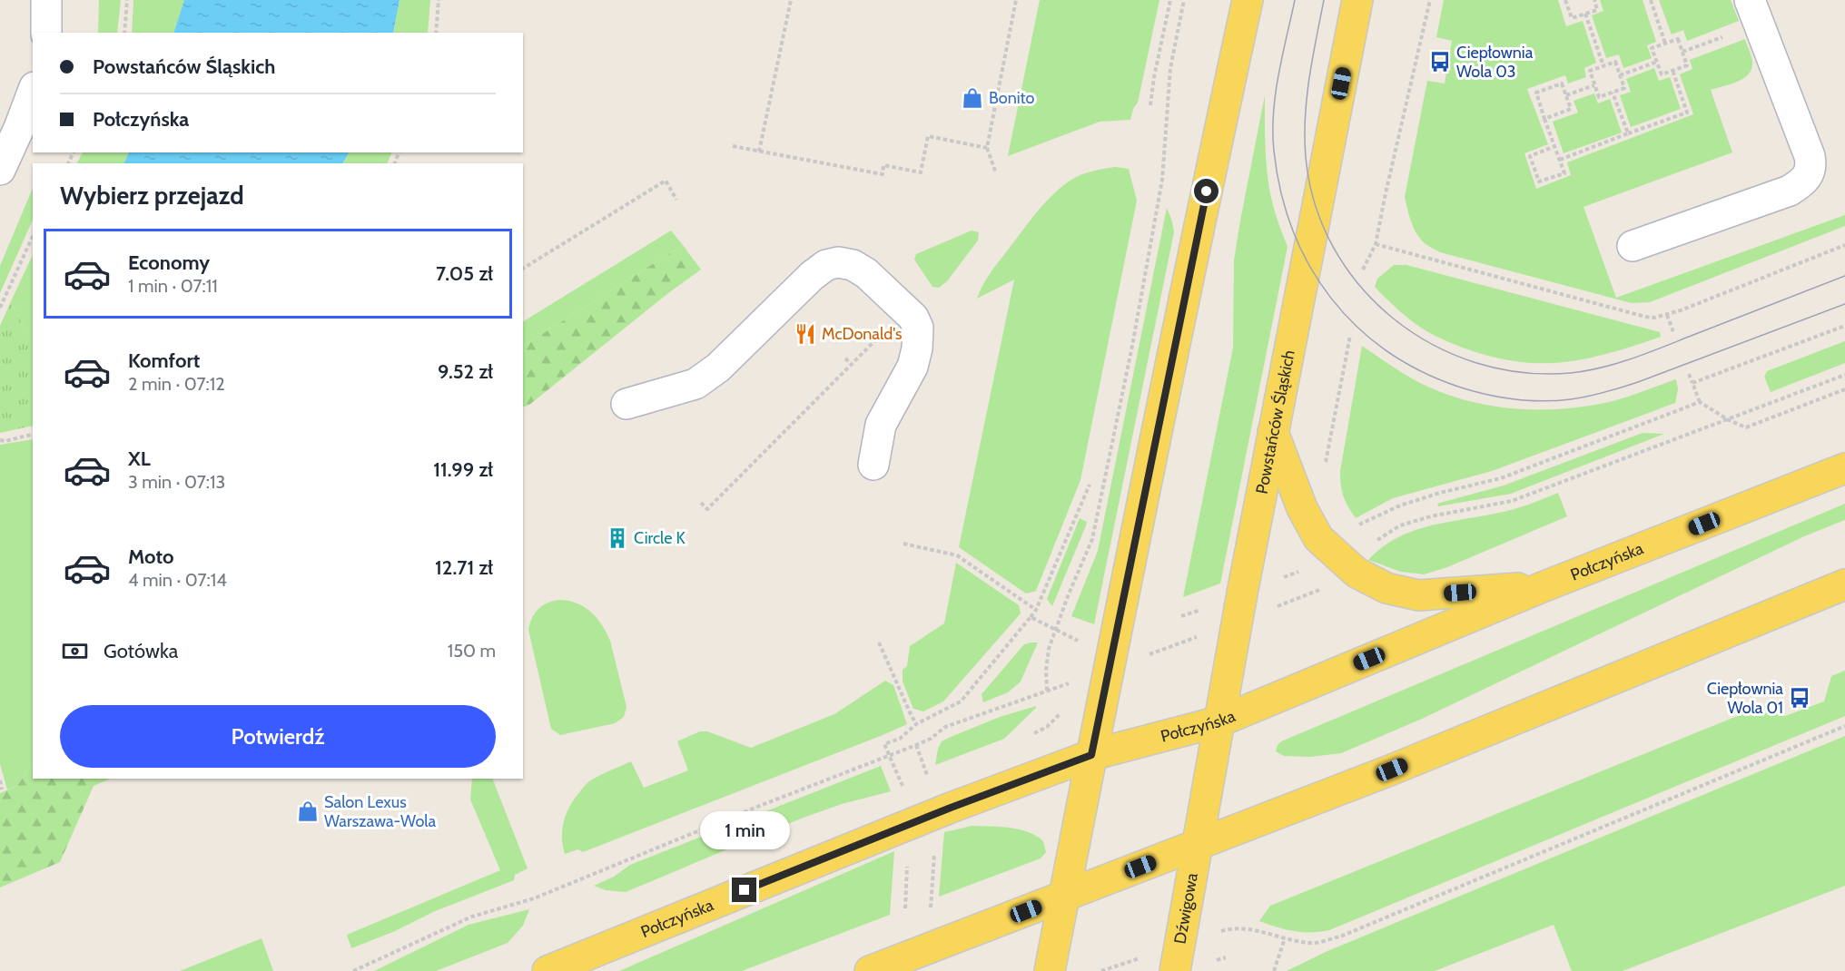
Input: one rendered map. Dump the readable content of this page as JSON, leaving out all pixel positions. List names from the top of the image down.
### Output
{
  "streets": {
    "main road": ["Powstańców Śląskich", "Połczyńska", "Dźwigowa"]
  },
  "crossings": [
    ["Powstańców Śląskich", "Połczyńska"],
    ["Powstańców Śląskich", "Dźwigowa"]
  ],
  "places": {
    "bus stop": ["Ciepłownia Wola 03", "Ciepłownia Wola 01"],
    "shop": ["Bonito", "Salon Lexus Warszawa-Wola"],
    "restaurant": ["McDonald's"],
    "building": ["Circle K"]
  },
  "page": {
    "banner": ["Powstańców Śląskich", "Połczyńska"],
    "heading": "Wybierz przejazd",
    "list": [
      {
        "name": "Economy",
        "note": "1 min · 07:11",
        "value": "7.05 zł"
      },
      {
        "name": "Komfort",
        "note": "2 min · 07:12",
        "value": "9.52 zł"
      },
      {
        "name": "XL",
        "note": "3 min · 07:13",
        "value": "11.99 zł"
      },
      {
        "name": "Moto",
        "note": "4 min · 07:14",
        "value": "12.71 zł"
      }
    ],
    "pay": ["Gotówka", "150 m"],
    "buttons": "Potwierdź",
    "bubble": "1 min"
  }
}
